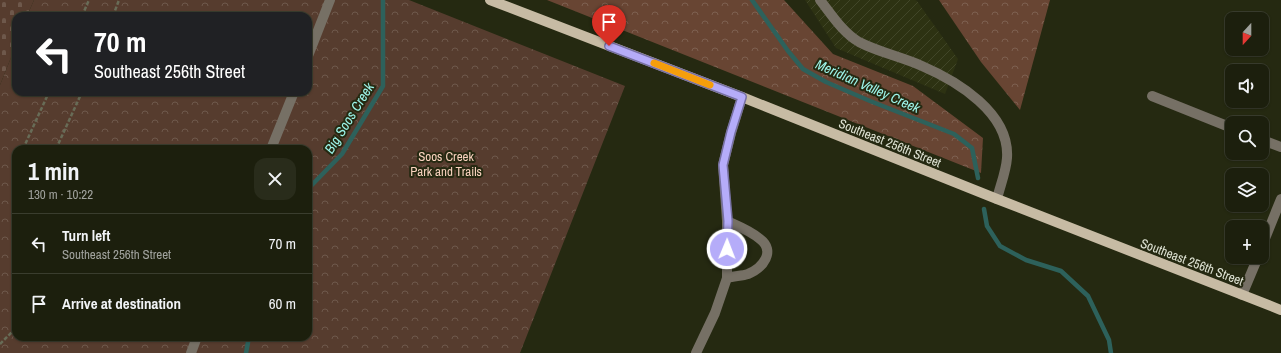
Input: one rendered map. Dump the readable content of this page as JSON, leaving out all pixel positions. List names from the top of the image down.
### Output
{
  "streets": {
    "main road": ["Southeast 256th Street"]
  },
  "water": ["Meridian Valley Creek", "Big Soos Creek"],
  "parks": ["Soos Creek Park and Trails"],
  "north": "bottom",
  "page": {
    "map_buttons": "+",
    "turn": ["70 m", "Southeast 256th Street"],
    "heading": ["1 min", "130 m · 10:22"],
    "list": [
      {
        "name": "Turn left",
        "note": "Southeast 256th Street",
        "value": "70 m"
      },
      {
        "name": "Arrive at destination",
        "value": "60 m"
      }
    ]
  }
}
